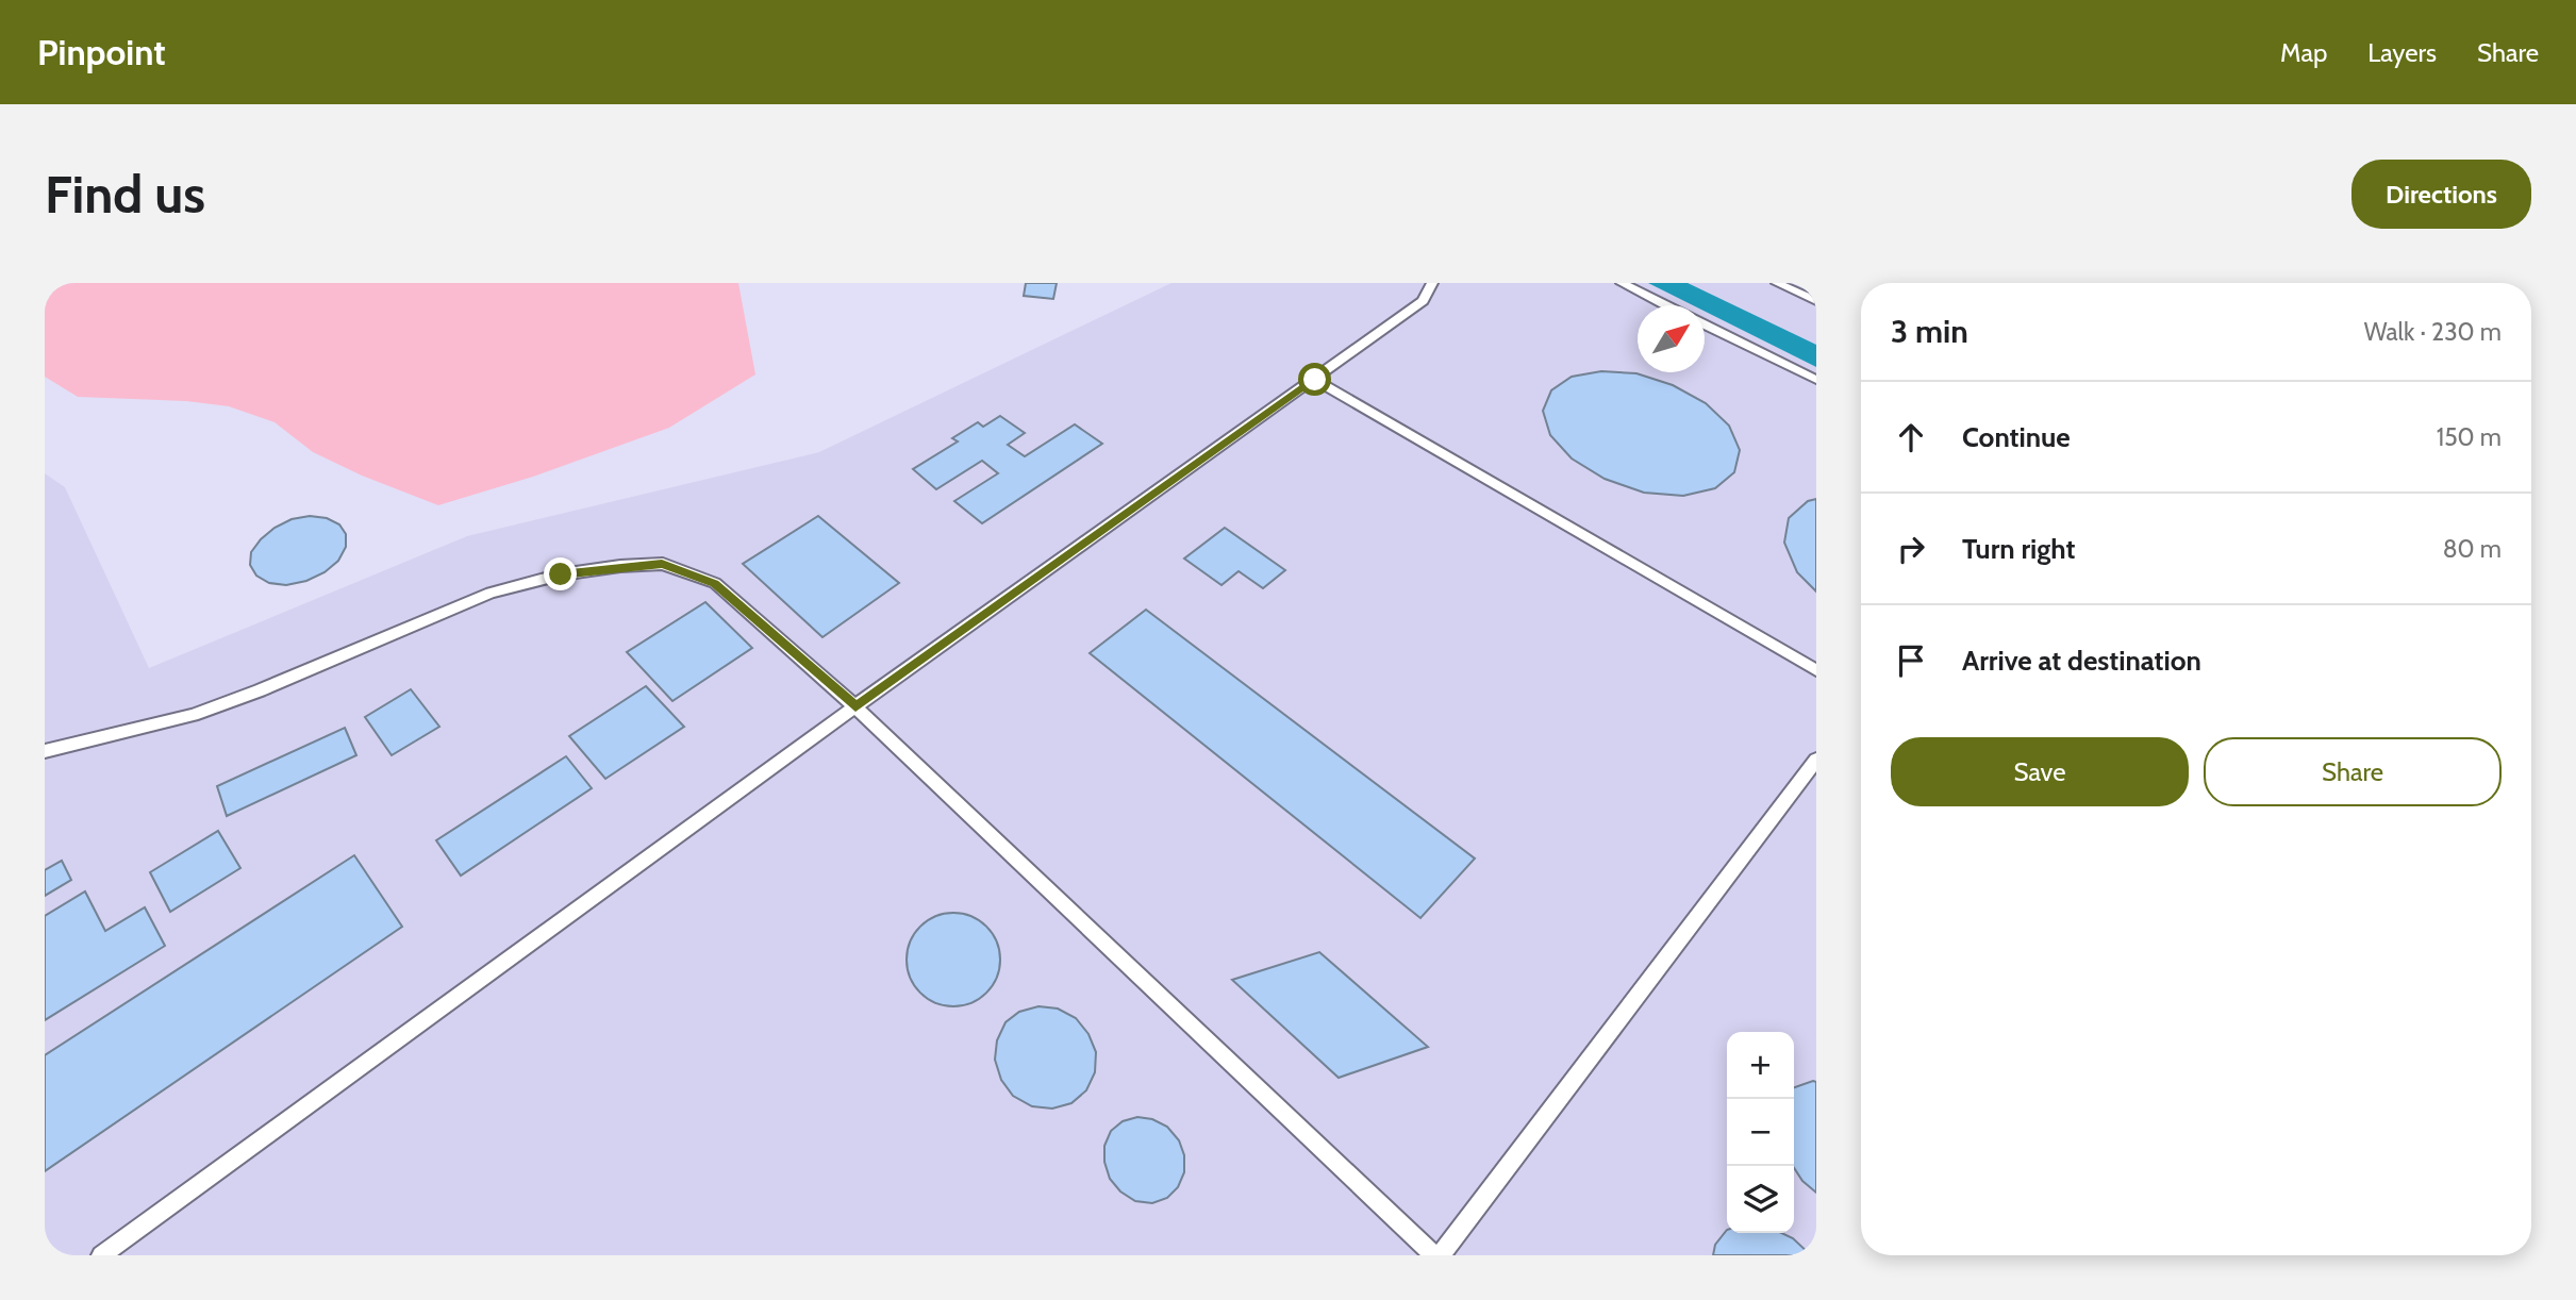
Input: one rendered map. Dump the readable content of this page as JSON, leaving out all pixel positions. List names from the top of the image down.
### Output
{
  "north": "top right",
  "page": {
    "header": "Pinpoint",
    "nav": ["Map", "Layers", "Share"],
    "buttons": [
      "Directions",
      ["Save", "Share"]
    ],
    "title": "Find us",
    "heading": ["3 min", "Walk · 230 m"],
    "list": [
      ["Continue", "150 m"],
      ["Turn right", "80 m"],
      "Arrive at destination"
    ],
    "map_buttons": ["+", "−"]
  }
}
